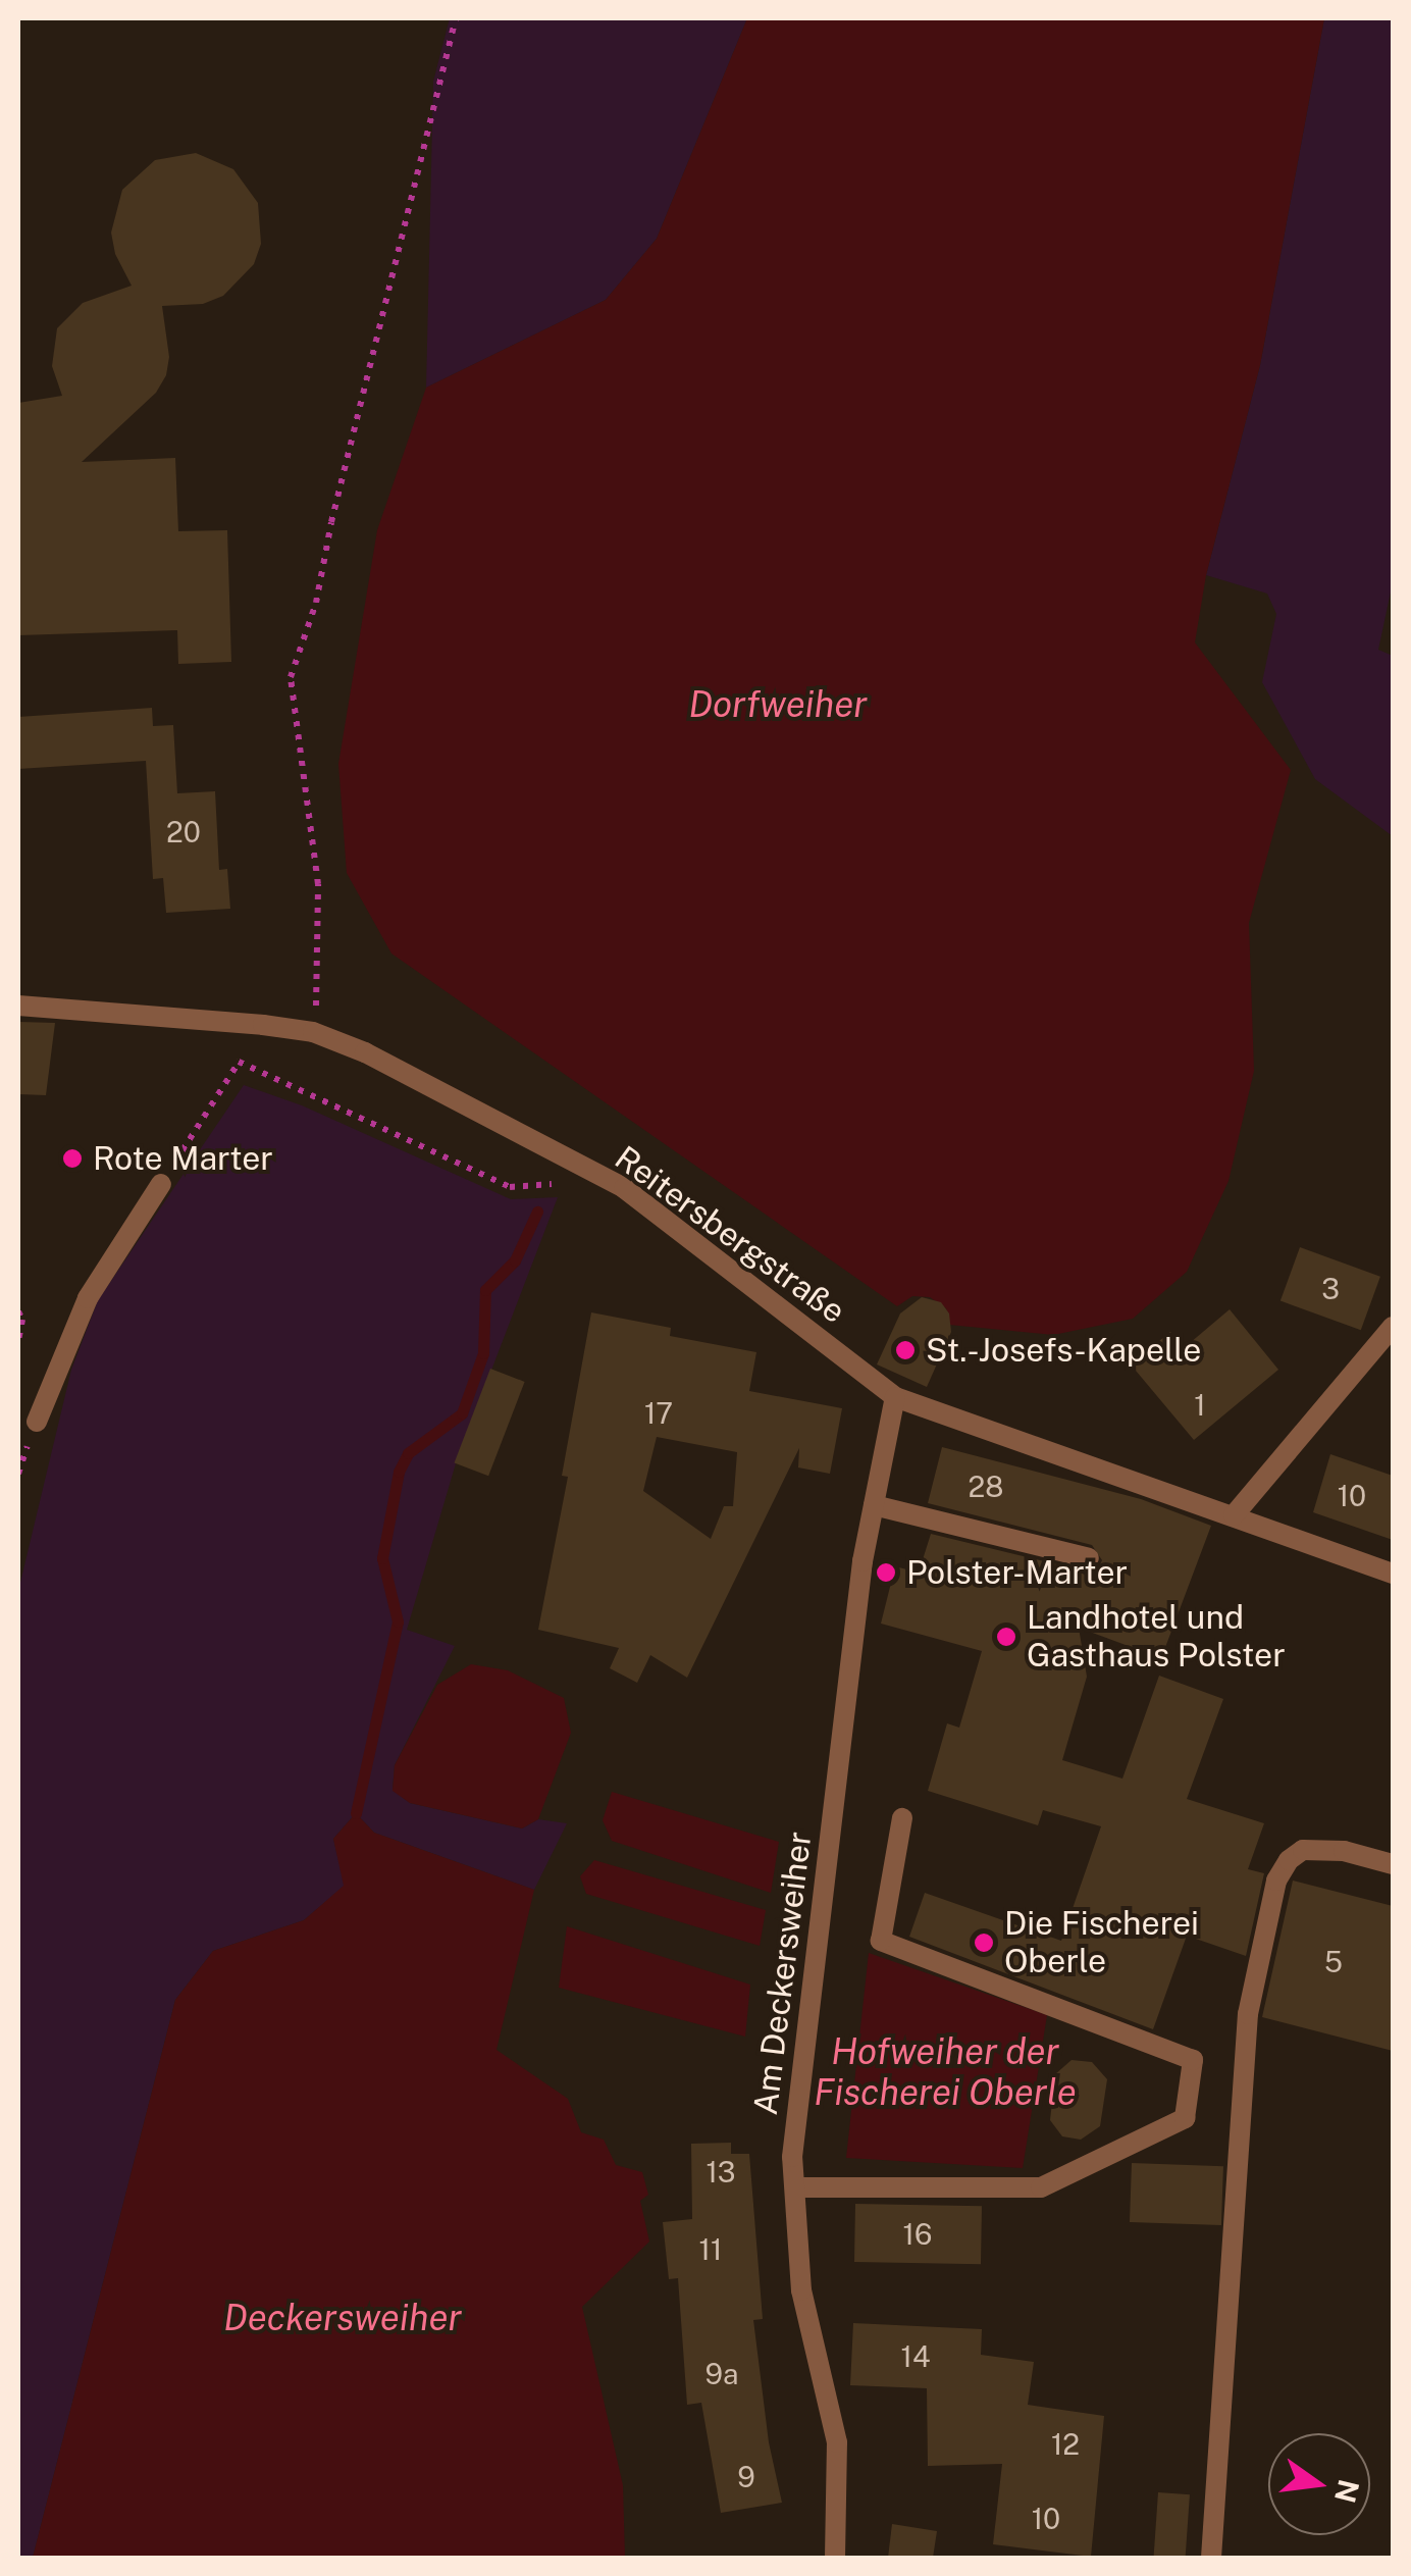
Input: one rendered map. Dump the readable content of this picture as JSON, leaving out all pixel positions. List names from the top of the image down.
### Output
{
  "streets": {
    "street": ["Reitersbergstraße", "Am Deckersweiher"]
  },
  "crossings": [
    ["Reitersbergstraße", "Am Deckersweiher"]
  ],
  "water": ["Dorfweiher", "Hofweiher der Fischerei Oberle", "Deckersweiher"],
  "places": [
    "Rote Marter",
    "St.-Josefs-Kapelle",
    "Polster-Marter",
    "Landhotel und Gasthaus Polster",
    "Die Fischerei Oberle"
  ],
  "house_numbers": [
    "20",
    "3",
    "1",
    "17",
    "28",
    "10",
    "5",
    "13",
    "16",
    "11",
    "14",
    "9a",
    "12",
    "9",
    "10"
  ],
  "north": "right"
}
